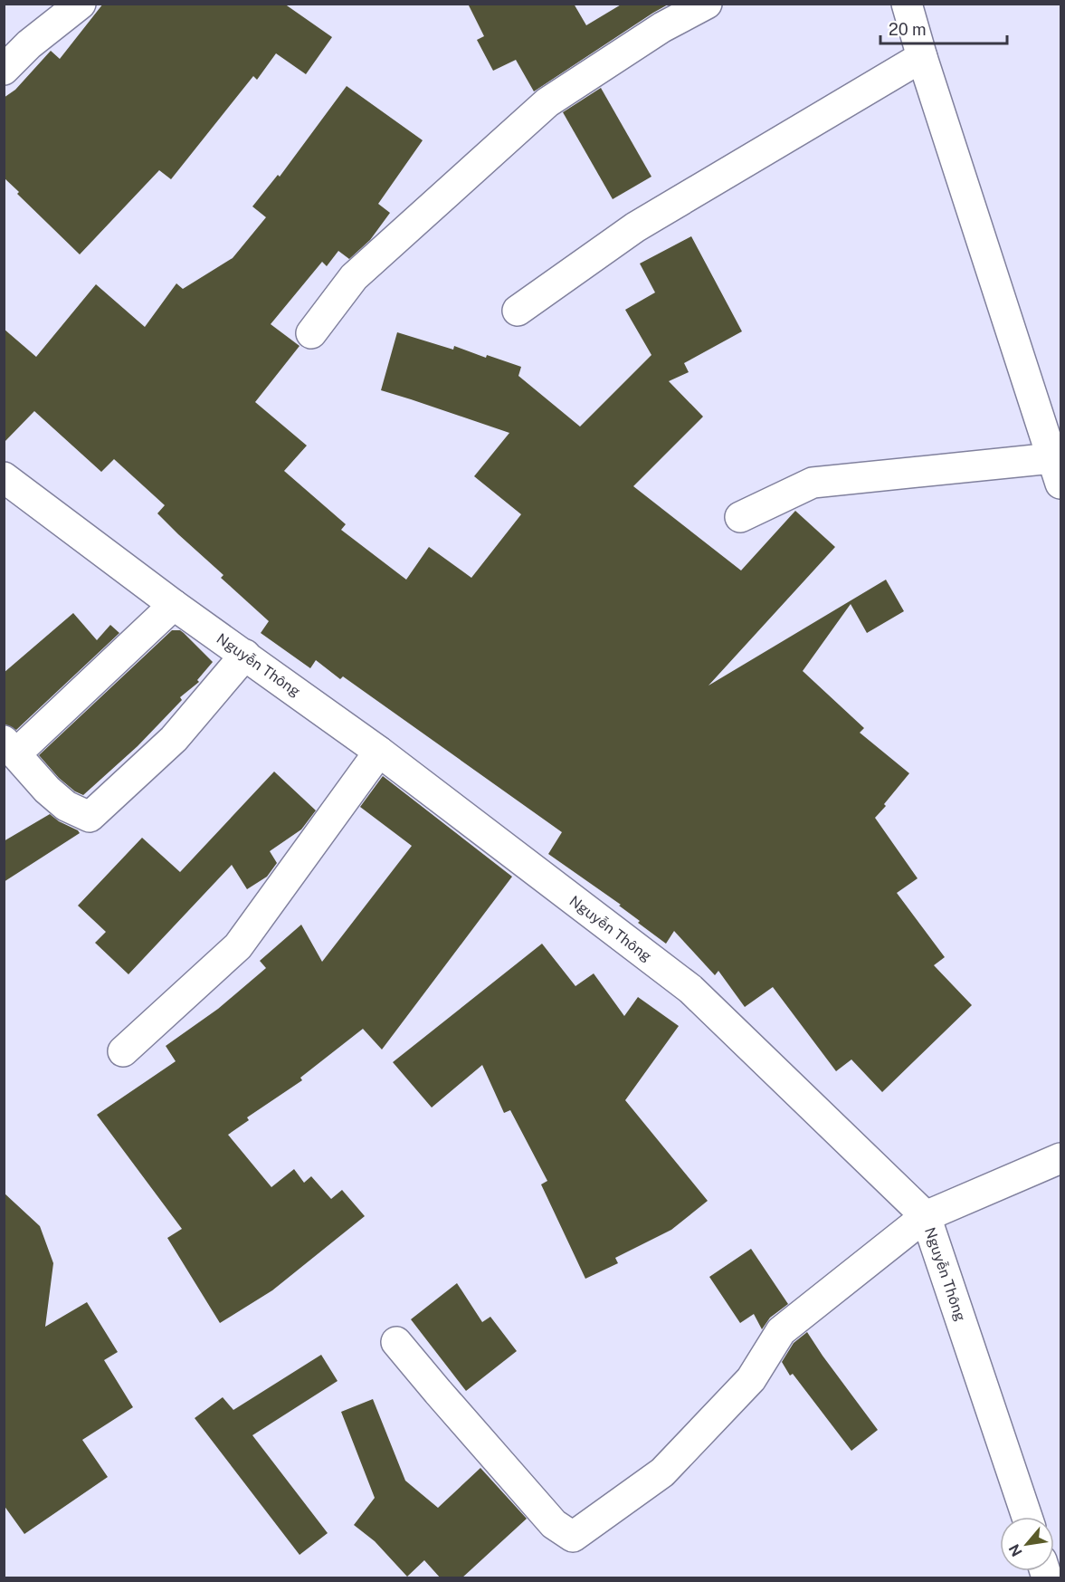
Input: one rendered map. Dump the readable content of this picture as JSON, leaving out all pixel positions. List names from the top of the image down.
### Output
{
  "streets": {
    "street": ["Nguyễn Thông"]
  },
  "scale_bar": "20 m",
  "north": "bottom left"
}
